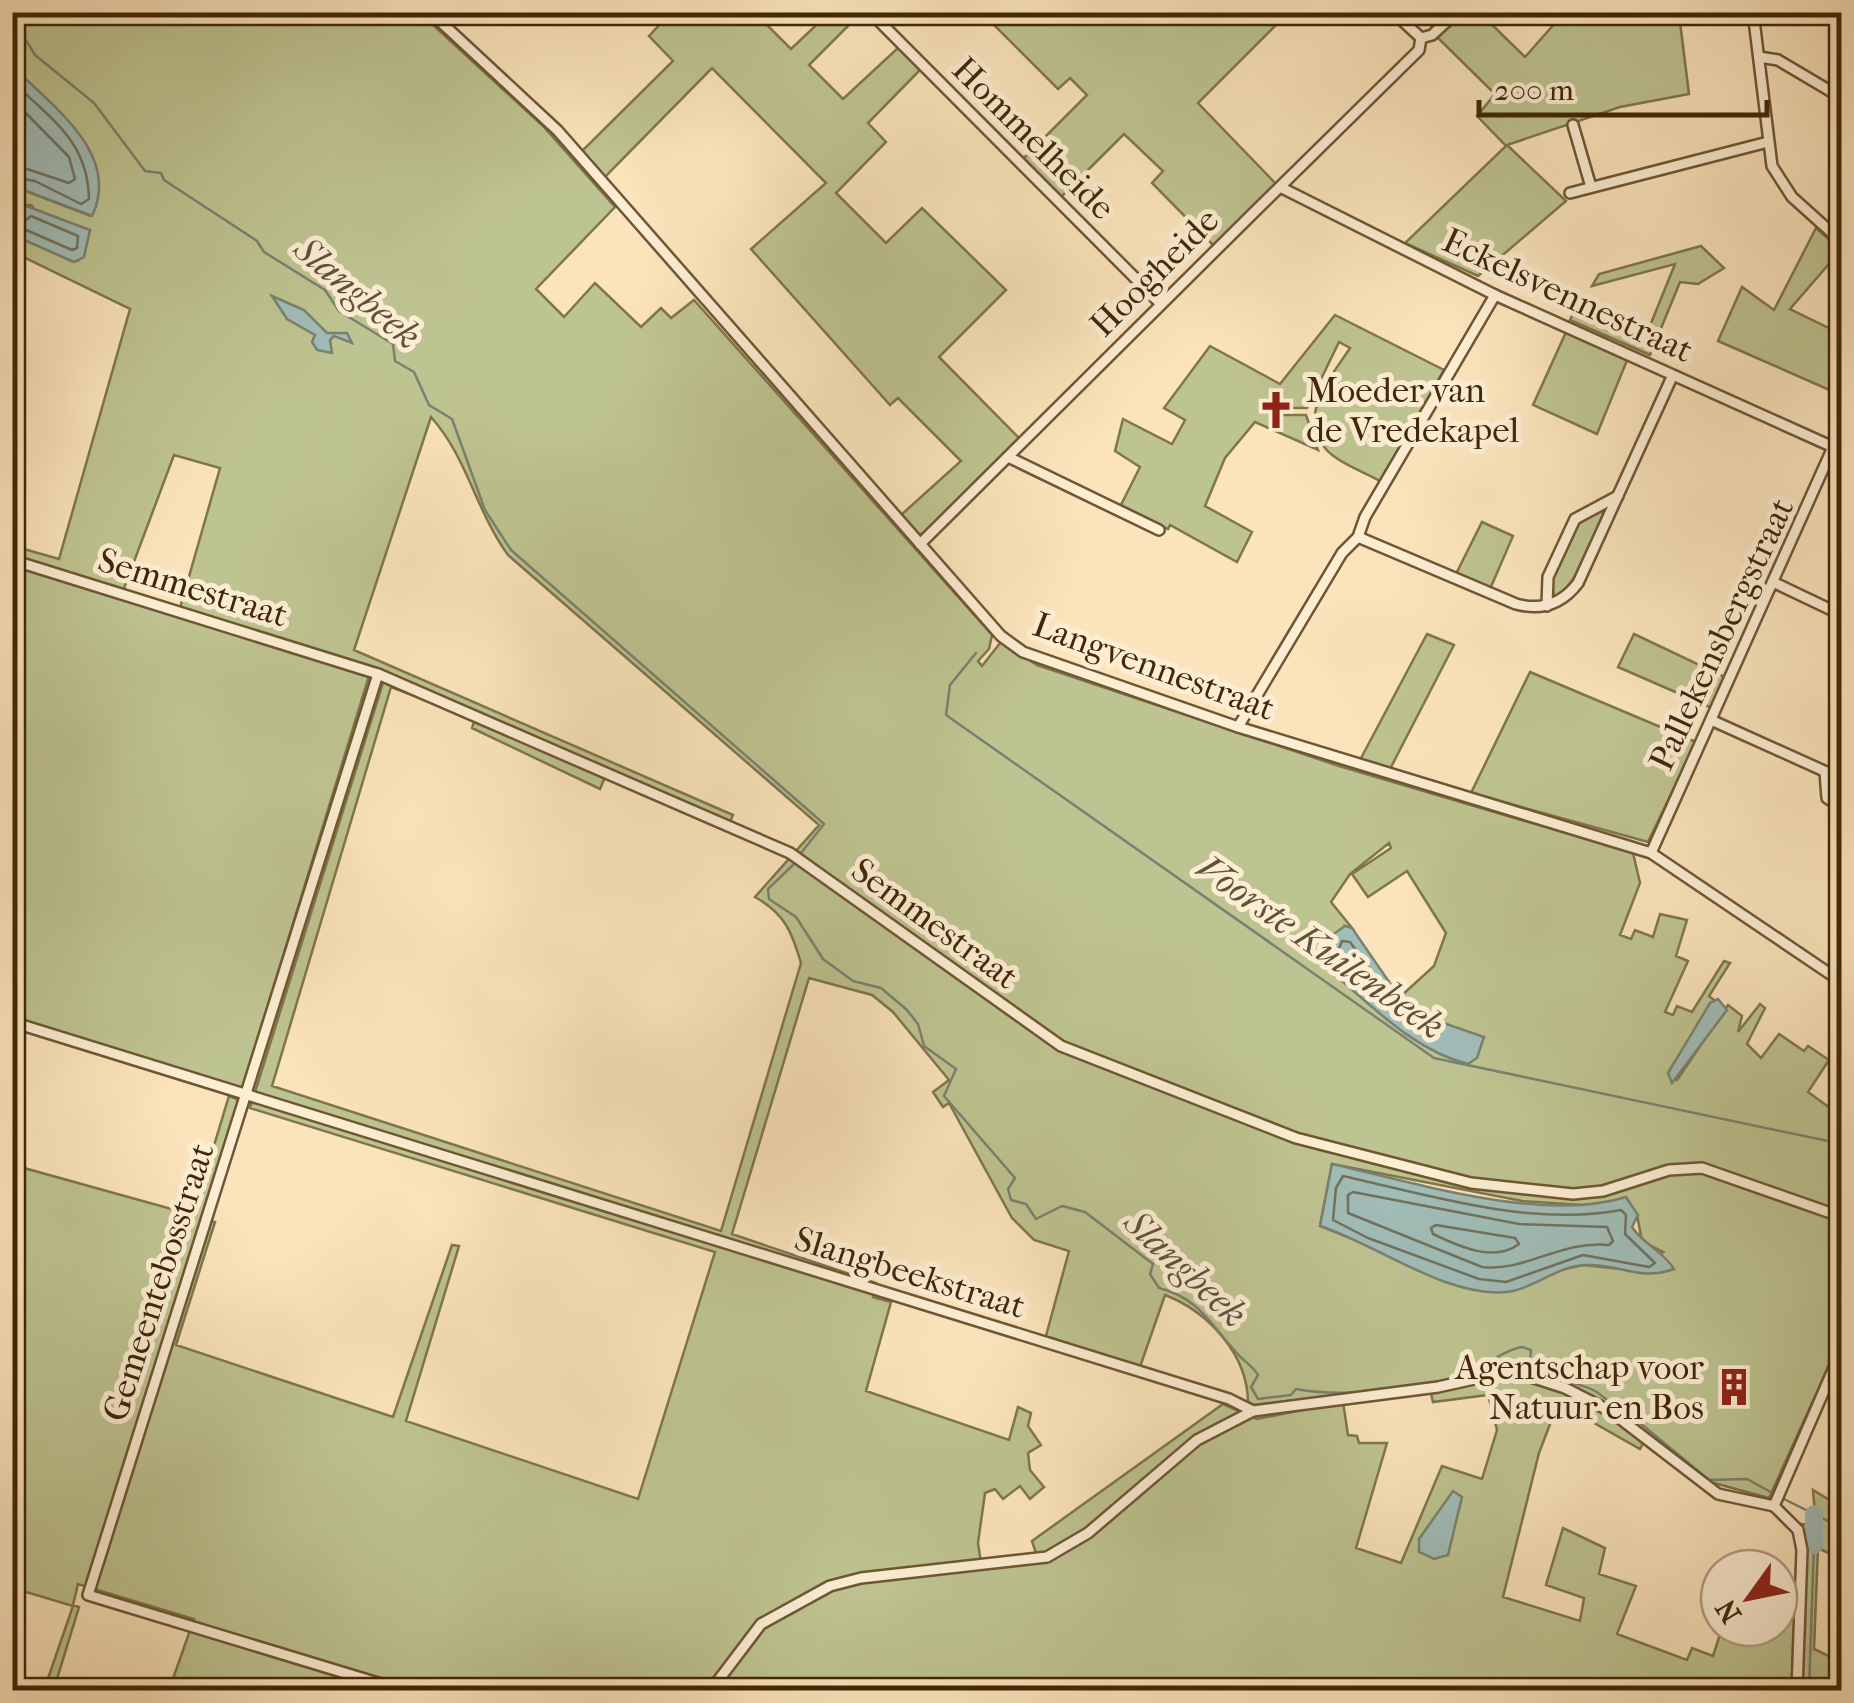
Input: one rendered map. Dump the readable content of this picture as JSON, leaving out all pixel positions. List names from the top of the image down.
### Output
{
  "streets": {
    "street": [
      "Hommelheide",
      "Hoogheide",
      "Eckelsvennestraat",
      "Semmestraat",
      "Pallekensbergstraat",
      "Langvennestraat",
      "Slangbeekstraat",
      "Gemeentebosstraat"
    ]
  },
  "crossings": [
    ["Hommelheide", "Hoogheide"],
    ["Hoogheide", "Eckelsvennestraat"],
    ["Hoogheide", "Langvennestraat"],
    ["Eckelsvennestraat", "Pallekensbergstraat"],
    ["Semmestraat", "Gemeentebosstraat"],
    ["Pallekensbergstraat", "Langvennestraat"],
    ["Slangbeekstraat", "Gemeentebosstraat"]
  ],
  "water": ["Slangbeek", "Voorste Kuilenbeek"],
  "places": {
    "church": ["Moeder van de Vredekapel"],
    "building": ["Agentschap voor Natuur en Bos"]
  },
  "scale_bar": "200 m",
  "north": "bottom left"
}
